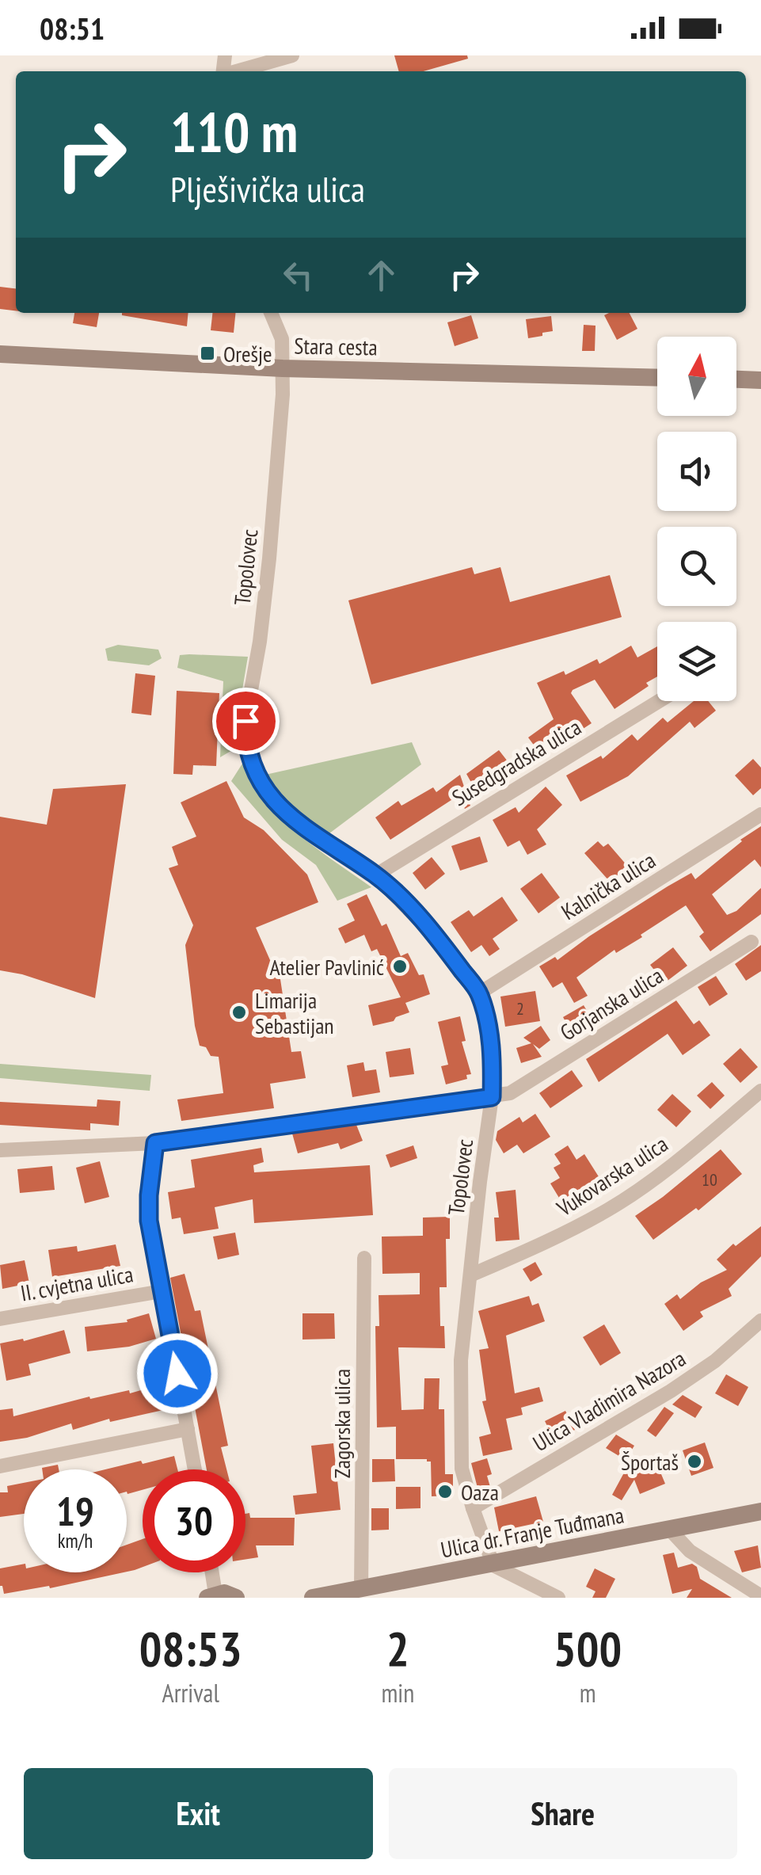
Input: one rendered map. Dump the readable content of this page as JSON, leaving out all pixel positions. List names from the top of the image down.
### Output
{
  "streets": {
    "main road": ["Stara cesta", "Ulica dr. Franje Tuđmana"],
    "street": [
      "Topolovec",
      "Susedgradska ulica",
      "Kalnička ulica",
      "Gorjanska ulica",
      "Vukovarska ulica",
      "II. cvjetna ulica",
      "Ulica Vladimira Nazora",
      "Zagorska ulica"
    ]
  },
  "crossings": [
    ["Stara cesta", "Topolovec"],
    ["Topolovec", "Susedgradska ulica"],
    ["Topolovec", "Kalnička ulica"],
    ["Topolovec", "Gorjanska ulica"],
    ["Topolovec", "Vukovarska ulica"],
    ["Topolovec", "Ulica Vladimira Nazora"],
    ["Topolovec", "Ulica dr. Franje Tuđmana"],
    ["Zagorska ulica", "Ulica dr. Franje Tuđmana"]
  ],
  "places": {
    "transit": ["Orešje"],
    "other": [
      "Atelier Pavlinić",
      "Limarija Sebastijan",
      "Športaš",
      "Oaza"
    ]
  },
  "house_numbers": ["2", "10"],
  "north": "top",
  "page": {
    "status": "08:51",
    "turn": ["110 m", "Plješivička ulica"],
    "speed": "19 km/h",
    "limit": "30",
    "eta": [
      "08:53",
      "Arrival",
      "2",
      "min",
      "500",
      "m"
    ],
    "buttons": ["Exit", "Share"]
  }
}
